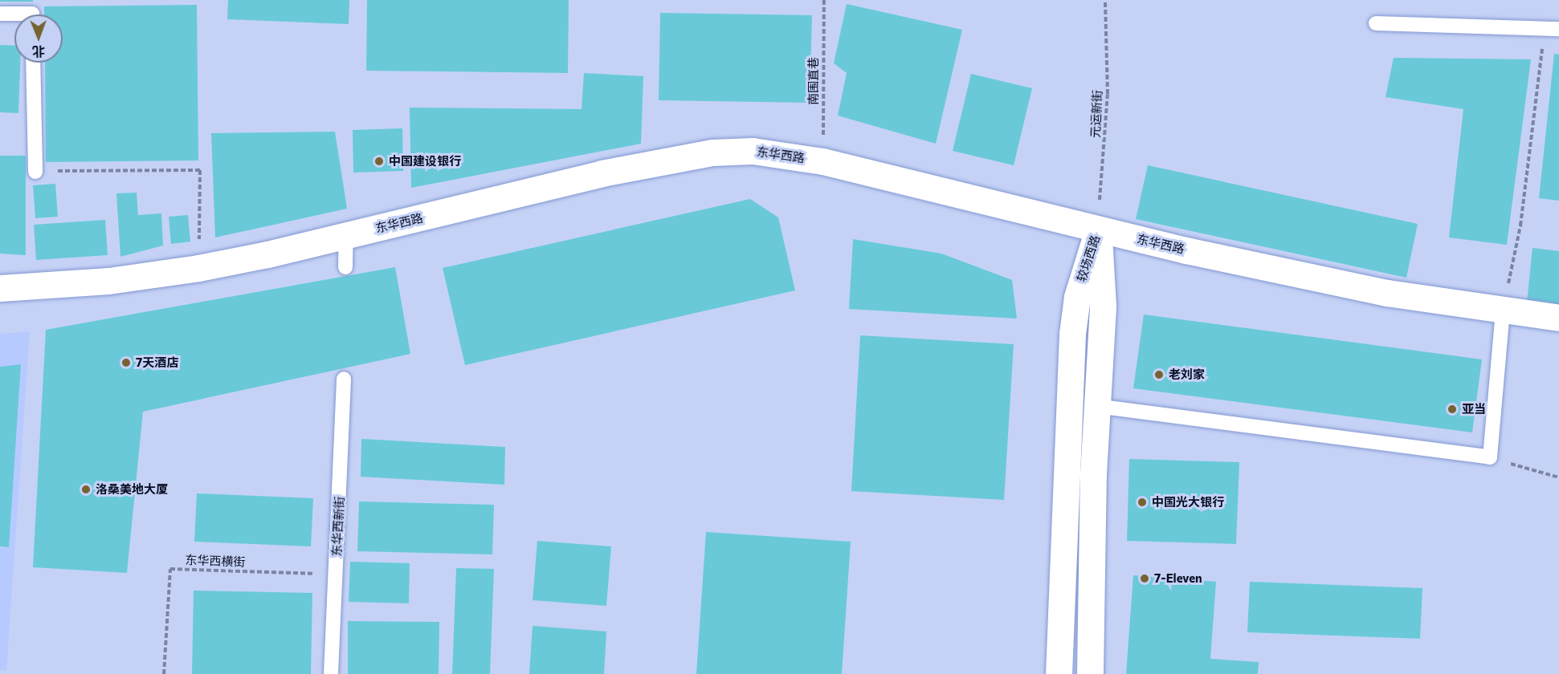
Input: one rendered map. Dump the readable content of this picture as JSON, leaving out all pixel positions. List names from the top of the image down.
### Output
{
  "streets": {
    "street": ["东华西路", "较场西路"],
    "lane": ["东华西新街"],
    "path": ["南围直巷", "元运新街", "东华西横街"]
  },
  "crossings": [
    ["南围直巷", "东华西路"],
    ["元运新街", "东华西路"],
    ["元运新街", "较场西路"],
    ["东华西路", "较场西路"],
    ["东华西新街", "东华西横街"]
  ],
  "places": [
    "中国建设银行",
    "7天酒店",
    "老刘家",
    "亚当",
    "洛桑美地大厦",
    "中国光大银行",
    "7-Eleven"
  ],
  "north": "bottom"
}
